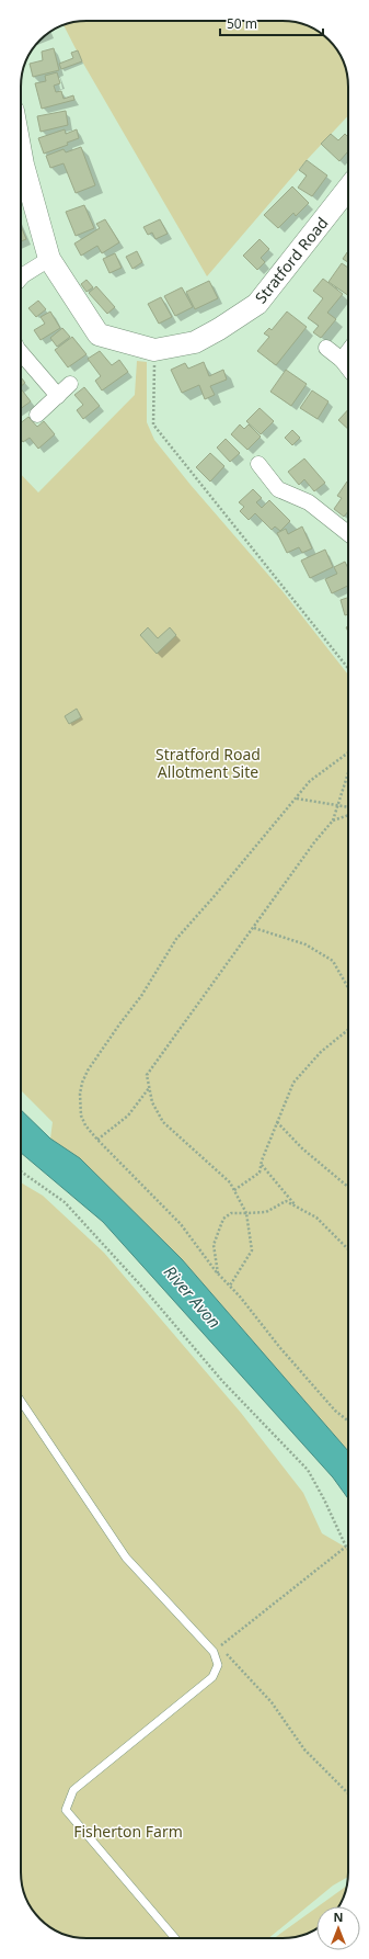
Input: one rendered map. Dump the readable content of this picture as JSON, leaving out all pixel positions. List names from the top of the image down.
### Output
{
  "streets": {
    "street": ["Stratford Road"]
  },
  "water": ["River Avon"],
  "parks": ["Stratford Road Allotment Site", "Fisherton Farm"],
  "scale_bar": "50 m",
  "north": "top"
}
